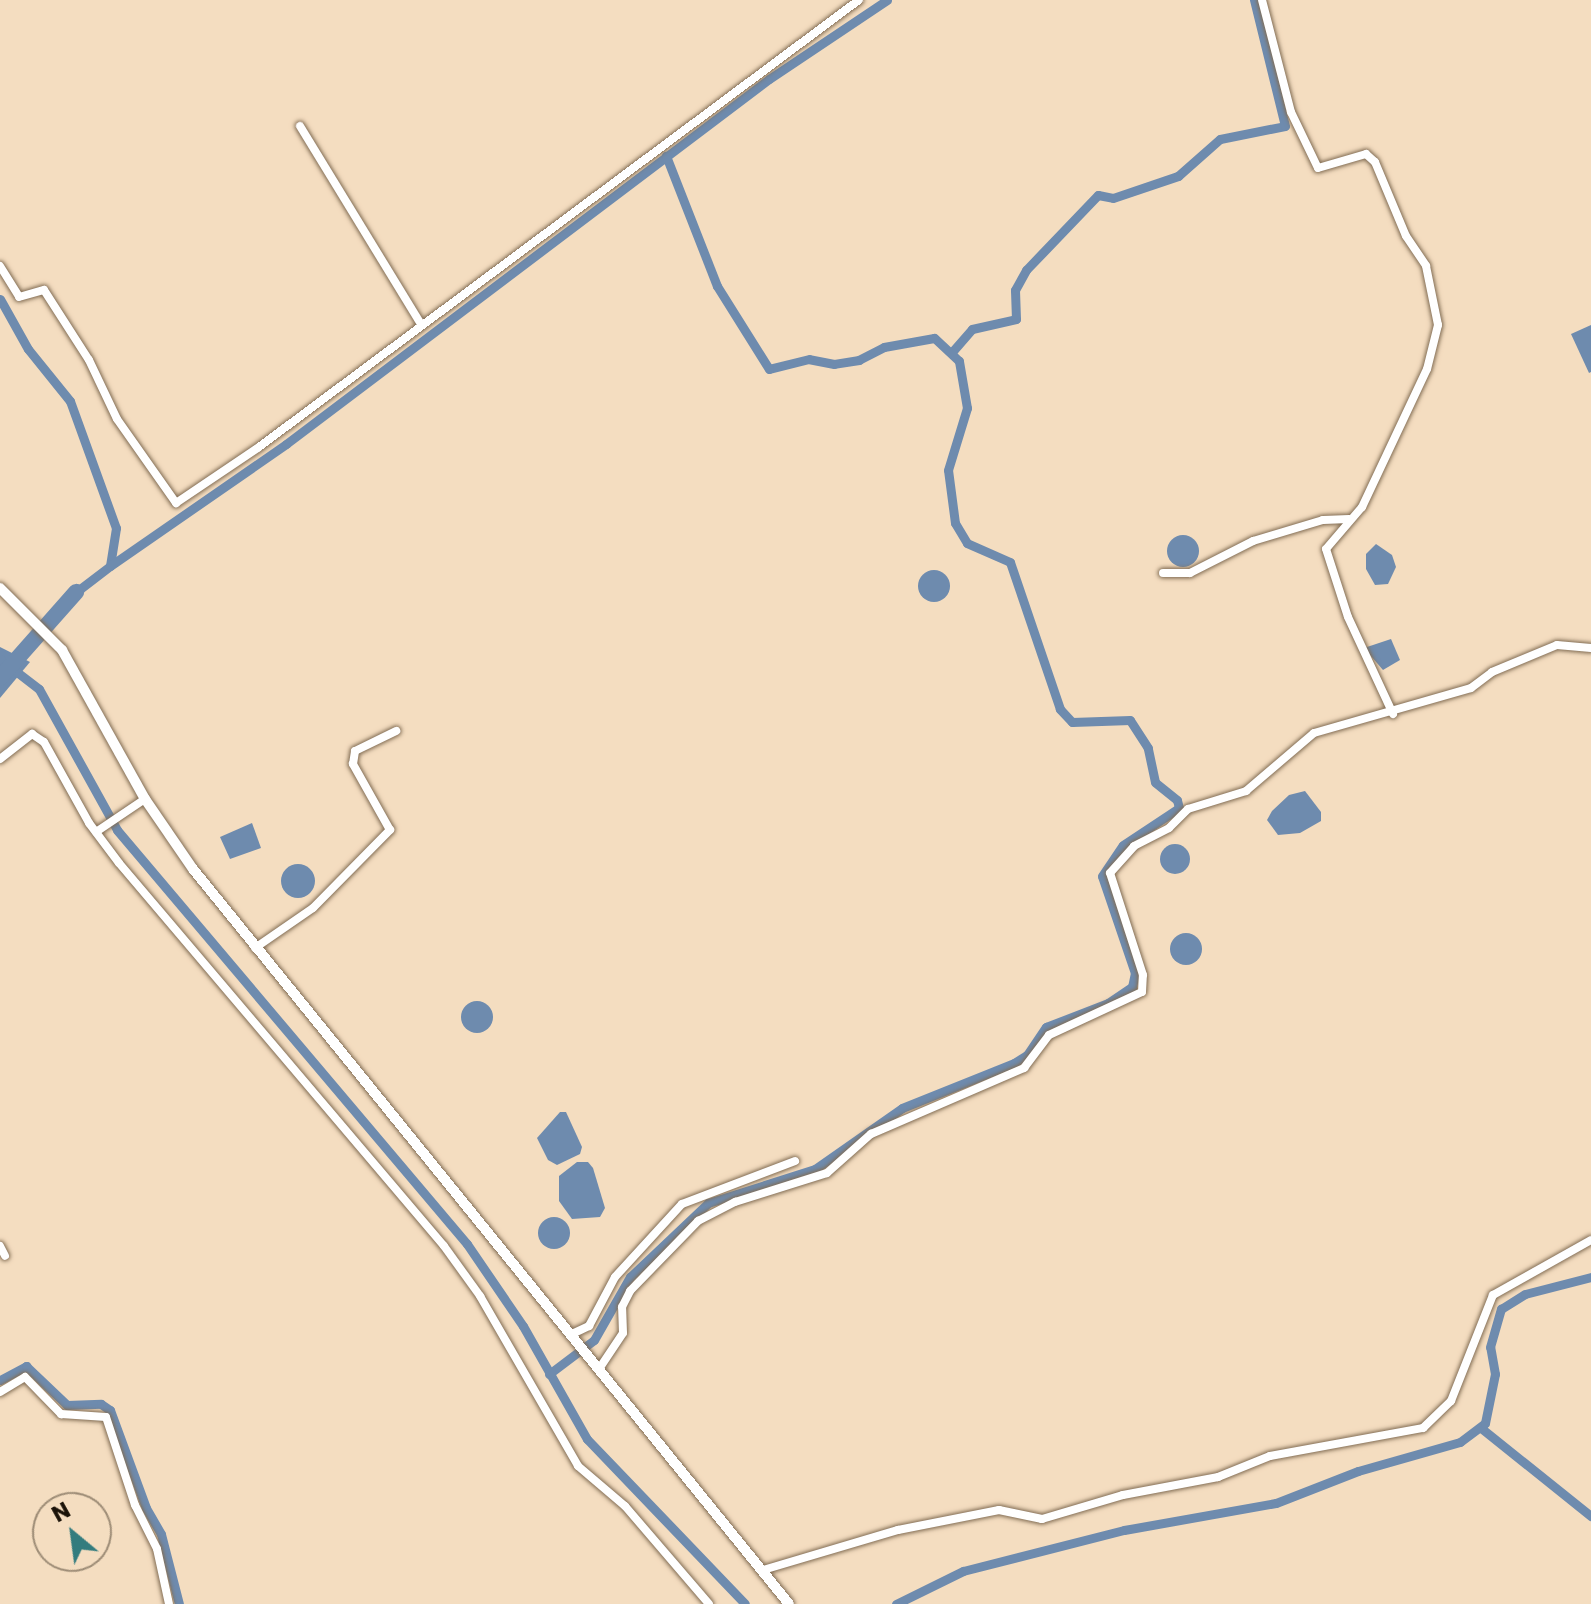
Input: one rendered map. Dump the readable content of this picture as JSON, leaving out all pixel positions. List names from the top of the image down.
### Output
{
  "north": "top left"
}
